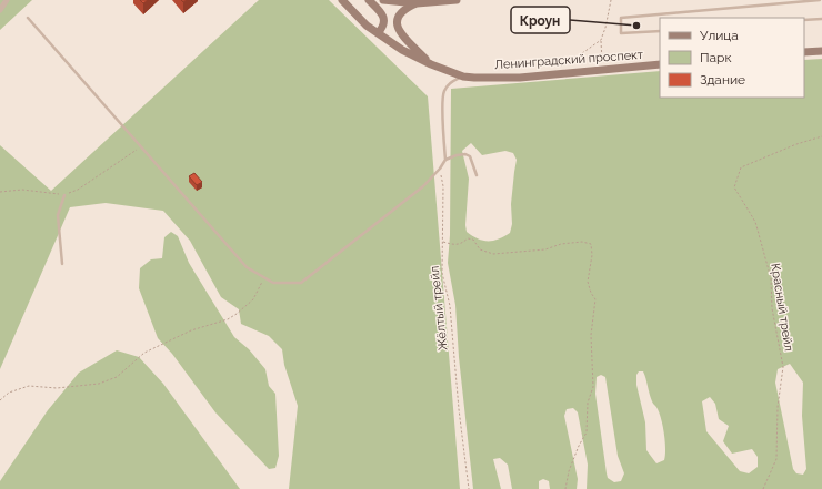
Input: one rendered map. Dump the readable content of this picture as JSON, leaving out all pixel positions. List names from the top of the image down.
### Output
{
  "streets": {
    "main road": ["Ленинградский проспект"],
    "path": ["Красный трейл", "Жёлтый трейл"]
  },
  "places": ["Кроун"],
  "legend": ["Улица", "Парк", "Здание"]
}
